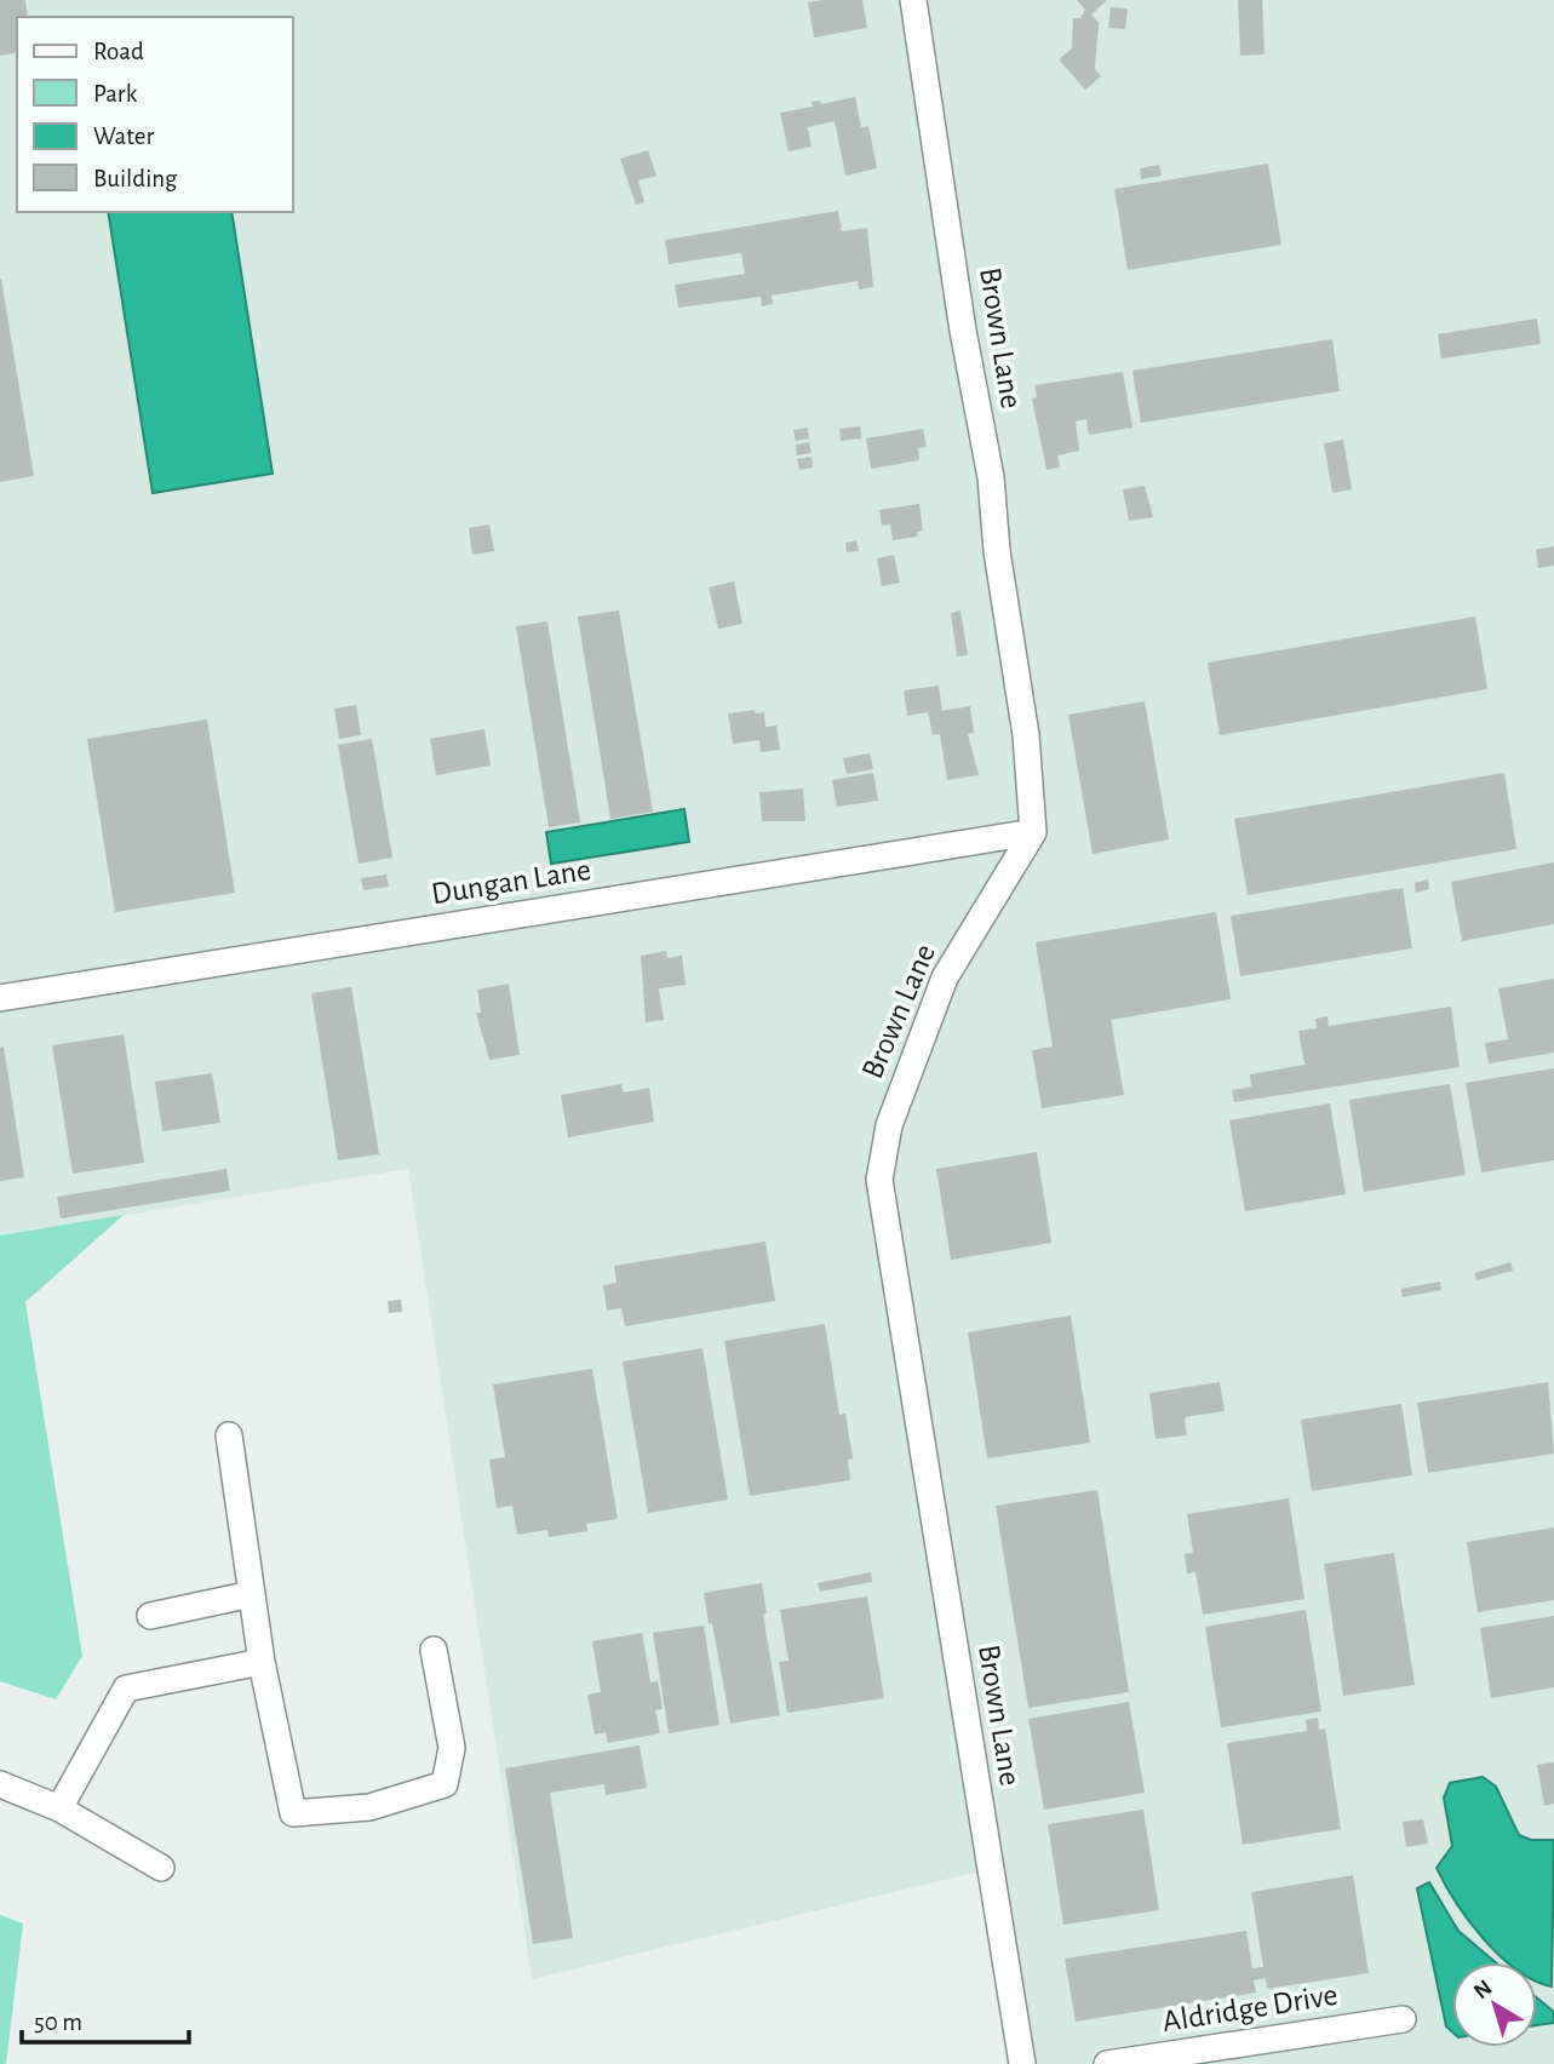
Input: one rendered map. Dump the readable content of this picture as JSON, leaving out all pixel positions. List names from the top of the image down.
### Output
{
  "streets": {
    "street": ["Brown Lane", "Dungan Lane", "Aldridge Drive"]
  },
  "crossings": [
    ["Brown Lane", "Dungan Lane"]
  ],
  "legend": [
    "Road",
    "Park",
    "Water",
    "Building"
  ],
  "scale_bar": "50 m",
  "north": "top left"
}
